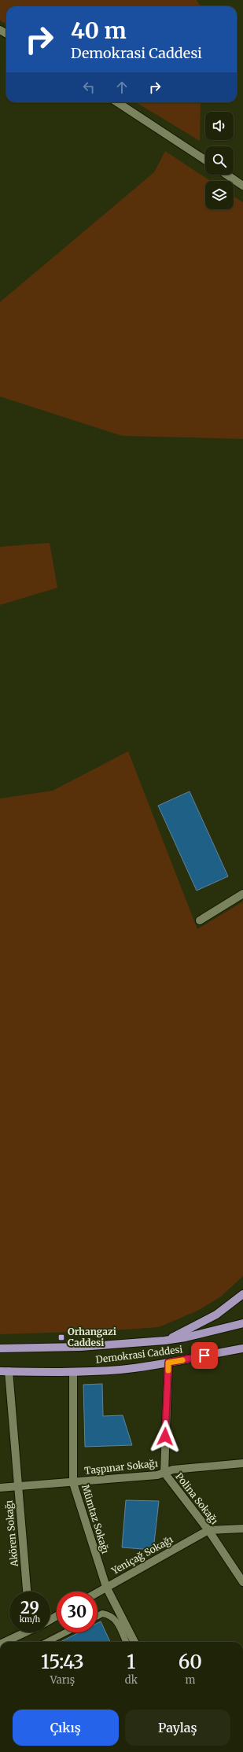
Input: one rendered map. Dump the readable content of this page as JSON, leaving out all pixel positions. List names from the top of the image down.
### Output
{
  "streets": {
    "main road": ["Demokrasi Caddesi"],
    "street": [
      "Taşpınar Sokağı",
      "Polina Sokağı",
      "Mümtaz Sokağı",
      "Akören Sokağı",
      "Yeniçağ Sokağı"
    ]
  },
  "crossings": [
    ["Demokrasi Caddesi", "Polina Sokağı"],
    ["Demokrasi Caddesi", "Mümtaz Sokağı"],
    ["Demokrasi Caddesi", "Akören Sokağı"],
    ["Taşpınar Sokağı", "Polina Sokağı"],
    ["Taşpınar Sokağı", "Mümtaz Sokağı"],
    ["Taşpınar Sokağı", "Akören Sokağı"],
    ["Polina Sokağı", "Yeniçağ Sokağı"],
    ["Mümtaz Sokağı", "Yeniçağ Sokağı"]
  ],
  "places": {
    "transit": ["Orhangazi Caddesi"]
  },
  "page": {
    "turn": ["40 m", "Demokrasi Caddesi"],
    "speed": "29 km/h",
    "limit": "30",
    "eta": [
      "15:43",
      "Varış",
      "1",
      "dk",
      "60",
      "m"
    ],
    "buttons": ["Çıkış", "Paylaş"]
  }
}
